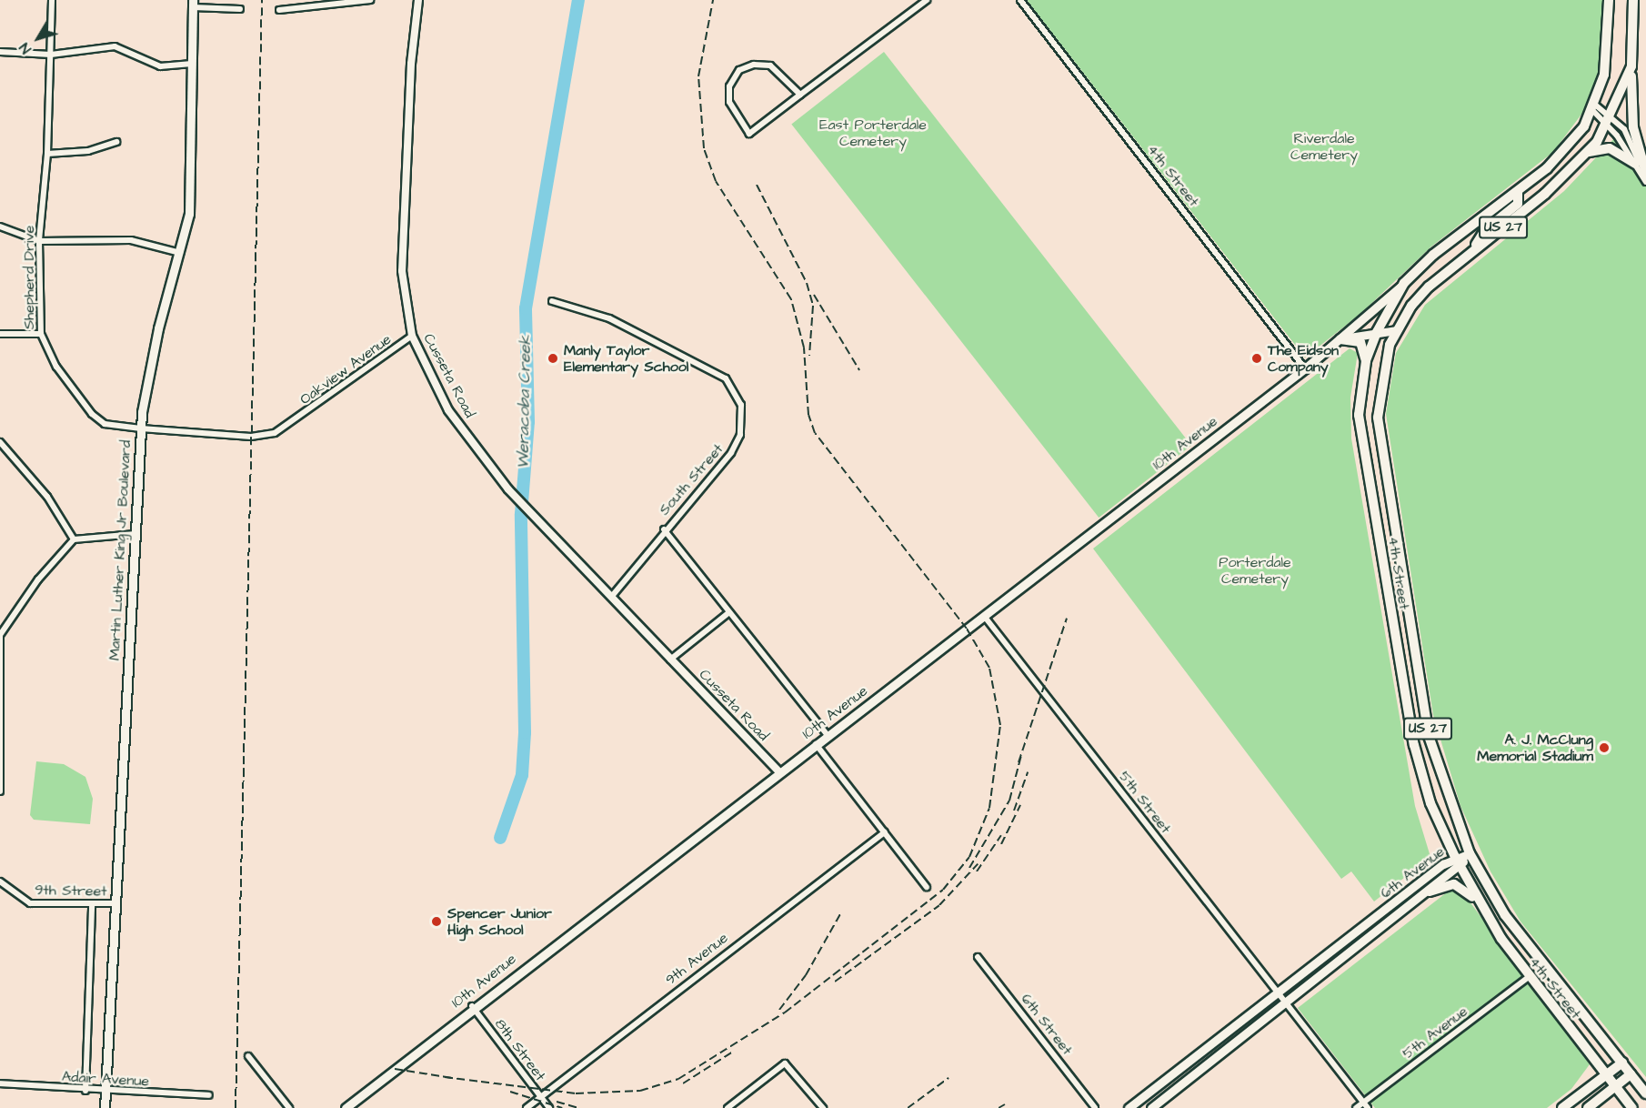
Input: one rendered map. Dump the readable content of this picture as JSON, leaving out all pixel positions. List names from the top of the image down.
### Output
{
  "streets": {
    "main road": [
      "4th Street",
      "US 27",
      "10th Avenue",
      "Martin Luther King Jr Boulevard",
      "6th Avenue"
    ],
    "street": [
      "Shepherd Drive",
      "Oakview Avenue",
      "Cusseta Road",
      "South Street",
      "5th Street",
      "9th Street",
      "9th Avenue",
      "6th Street",
      "5th Avenue",
      "8th Street",
      "Adair Avenue"
    ]
  },
  "crossings": [
    ["4th Street", "US 27"],
    ["4th Street", "10th Avenue"],
    ["4th Street", "6th Avenue"],
    ["4th Street", "5th Avenue"],
    ["Shepherd Drive", "Oakview Avenue"],
    ["Shepherd Drive", "Martin Luther King Jr Boulevard"],
    ["Oakview Avenue", "Cusseta Road"],
    ["Cusseta Road", "10th Avenue"],
    ["10th Avenue", "South Street"],
    ["10th Avenue", "5th Street"],
    ["10th Avenue", "8th Street"],
    ["Martin Luther King Jr Boulevard", "9th Street"],
    ["Martin Luther King Jr Boulevard", "Adair Avenue"],
    ["5th Street", "6th Avenue"],
    ["5th Street", "5th Avenue"],
    ["9th Avenue", "8th Street"]
  ],
  "water": ["Weracoba Creek"],
  "parks": ["East Porterdale Cemetery", "Riverdale Cemetery", "Porterdale Cemetery"],
  "places": [
    "Manly Taylor Elementary School",
    "The Eidson Company",
    "A. J. McClung Memorial Stadium",
    "Spencer Junior High School"
  ],
  "north": "bottom left"
}
